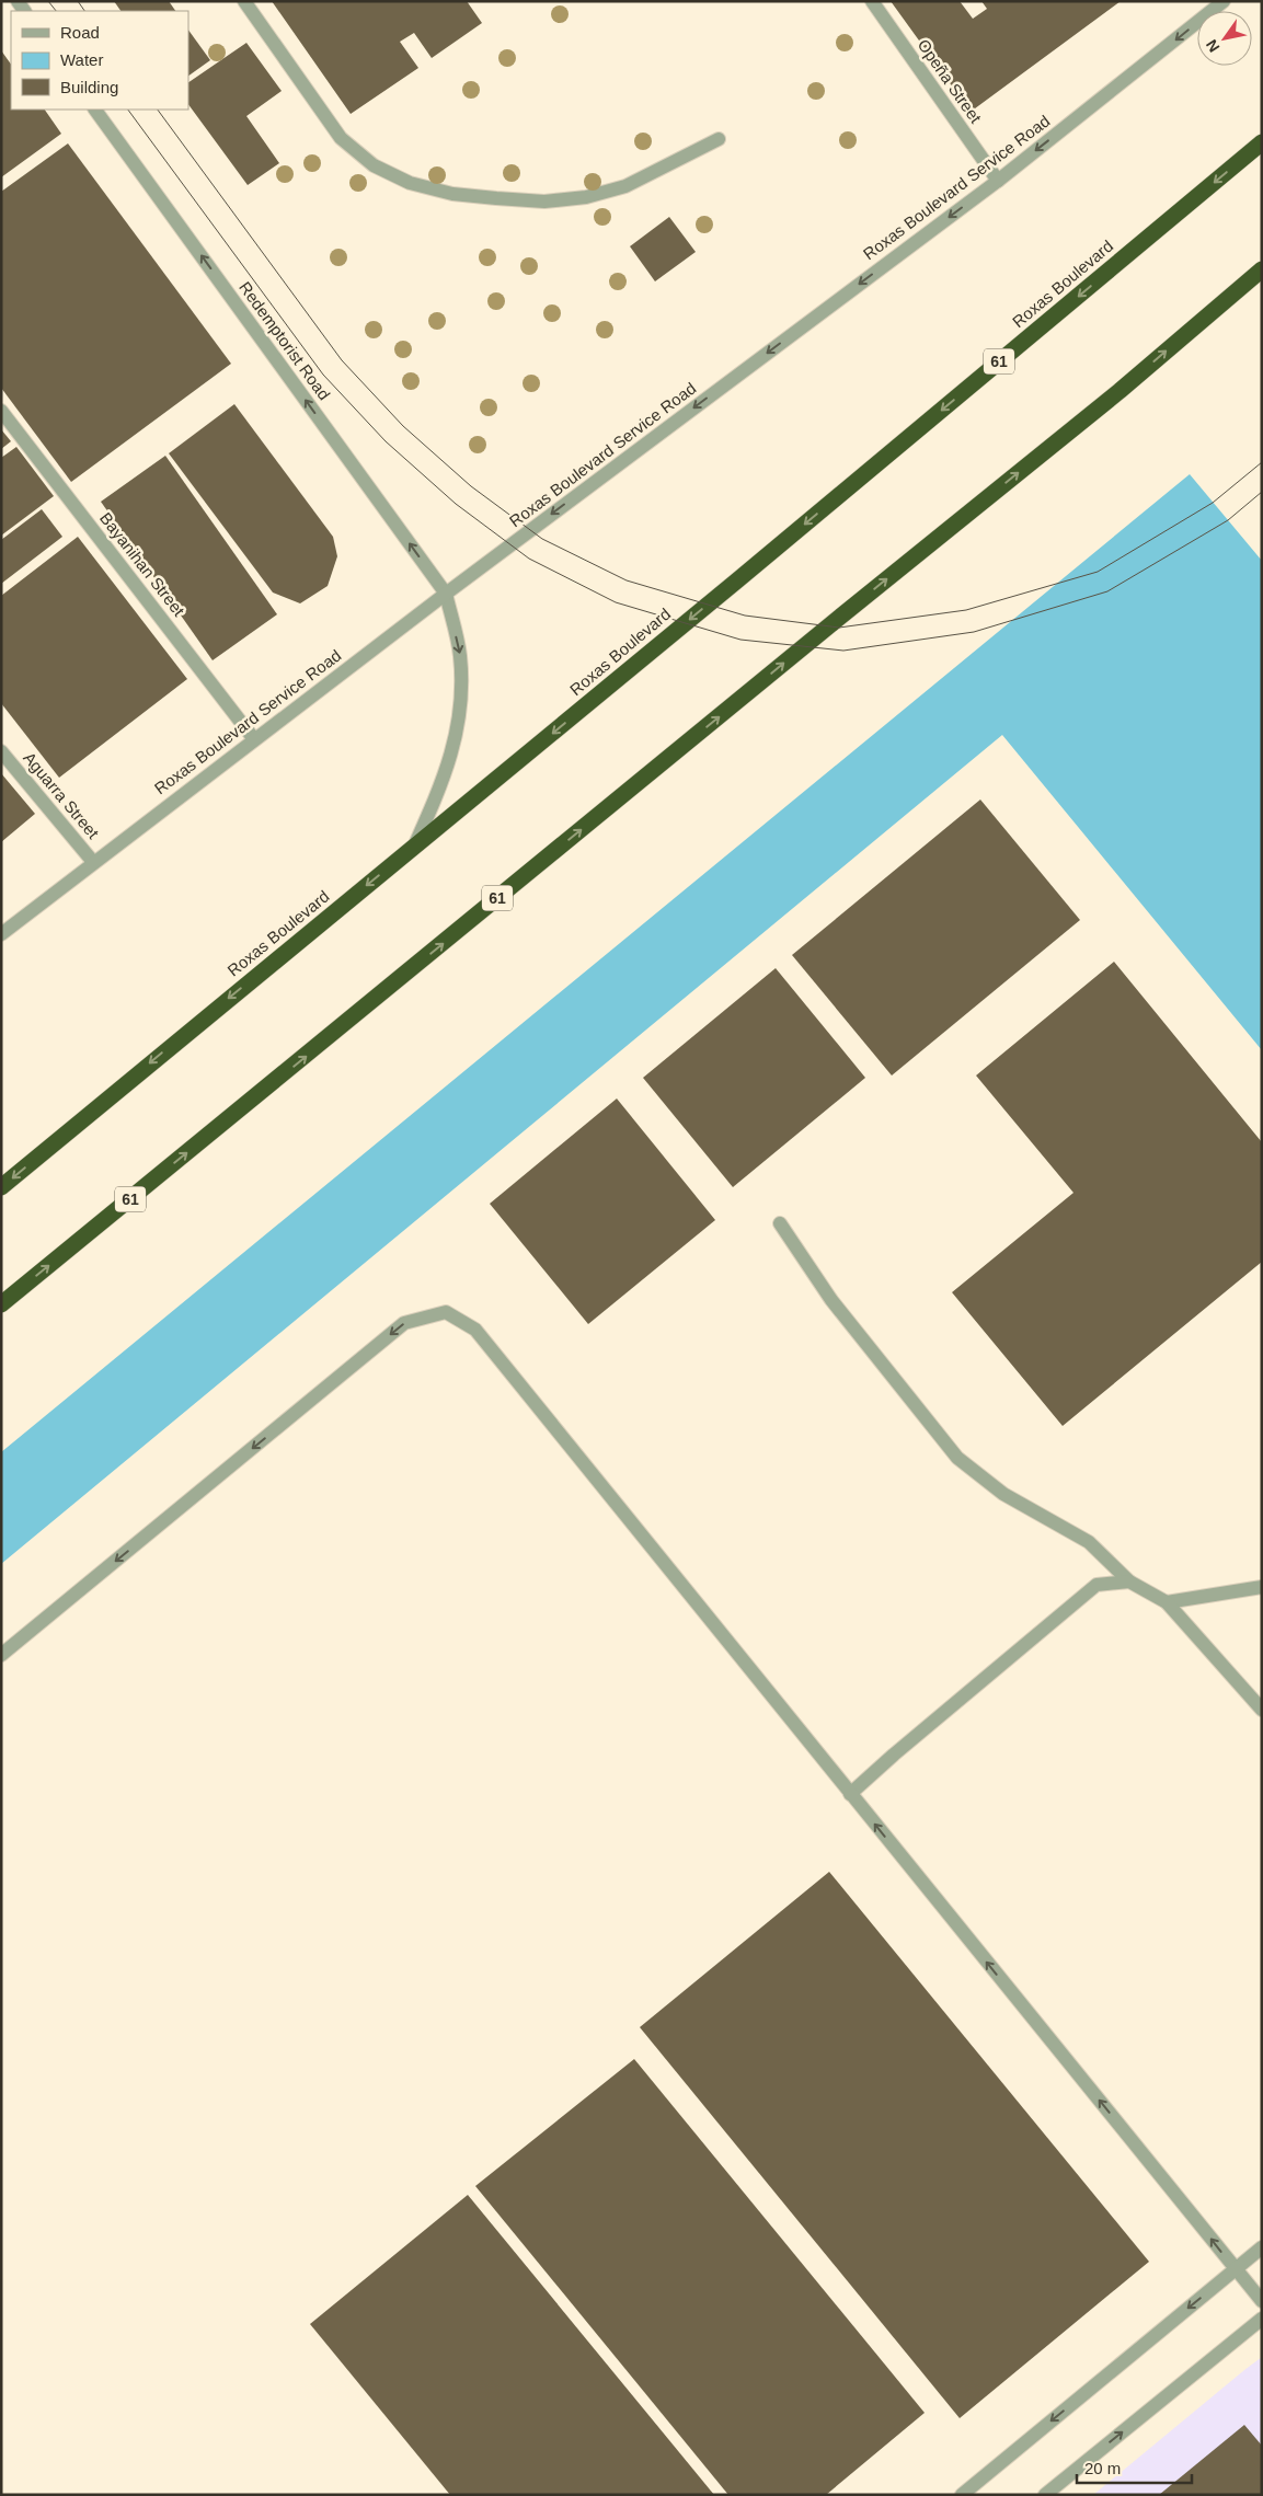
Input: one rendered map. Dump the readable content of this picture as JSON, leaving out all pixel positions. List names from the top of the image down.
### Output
{
  "streets": {
    "highway": ["Roxas Boulevard", "61"],
    "street": [
      "Opeña Street",
      "Roxas Boulevard Service Road",
      "Redemptorist Road",
      "Bayanihan Street",
      "Aguarra Street"
    ]
  },
  "crossings": [
    ["Opeña Street", "Roxas Boulevard Service Road"],
    ["Roxas Boulevard Service Road", "Redemptorist Road"],
    ["Roxas Boulevard Service Road", "Bayanihan Street"],
    ["Roxas Boulevard Service Road", "Aguarra Street"]
  ],
  "one_way": ["Roxas Boulevard Service Road", "Redemptorist Road"],
  "legend": ["Road", "Water", "Building"],
  "scale_bar": "20 m",
  "north": "bottom left"
}
